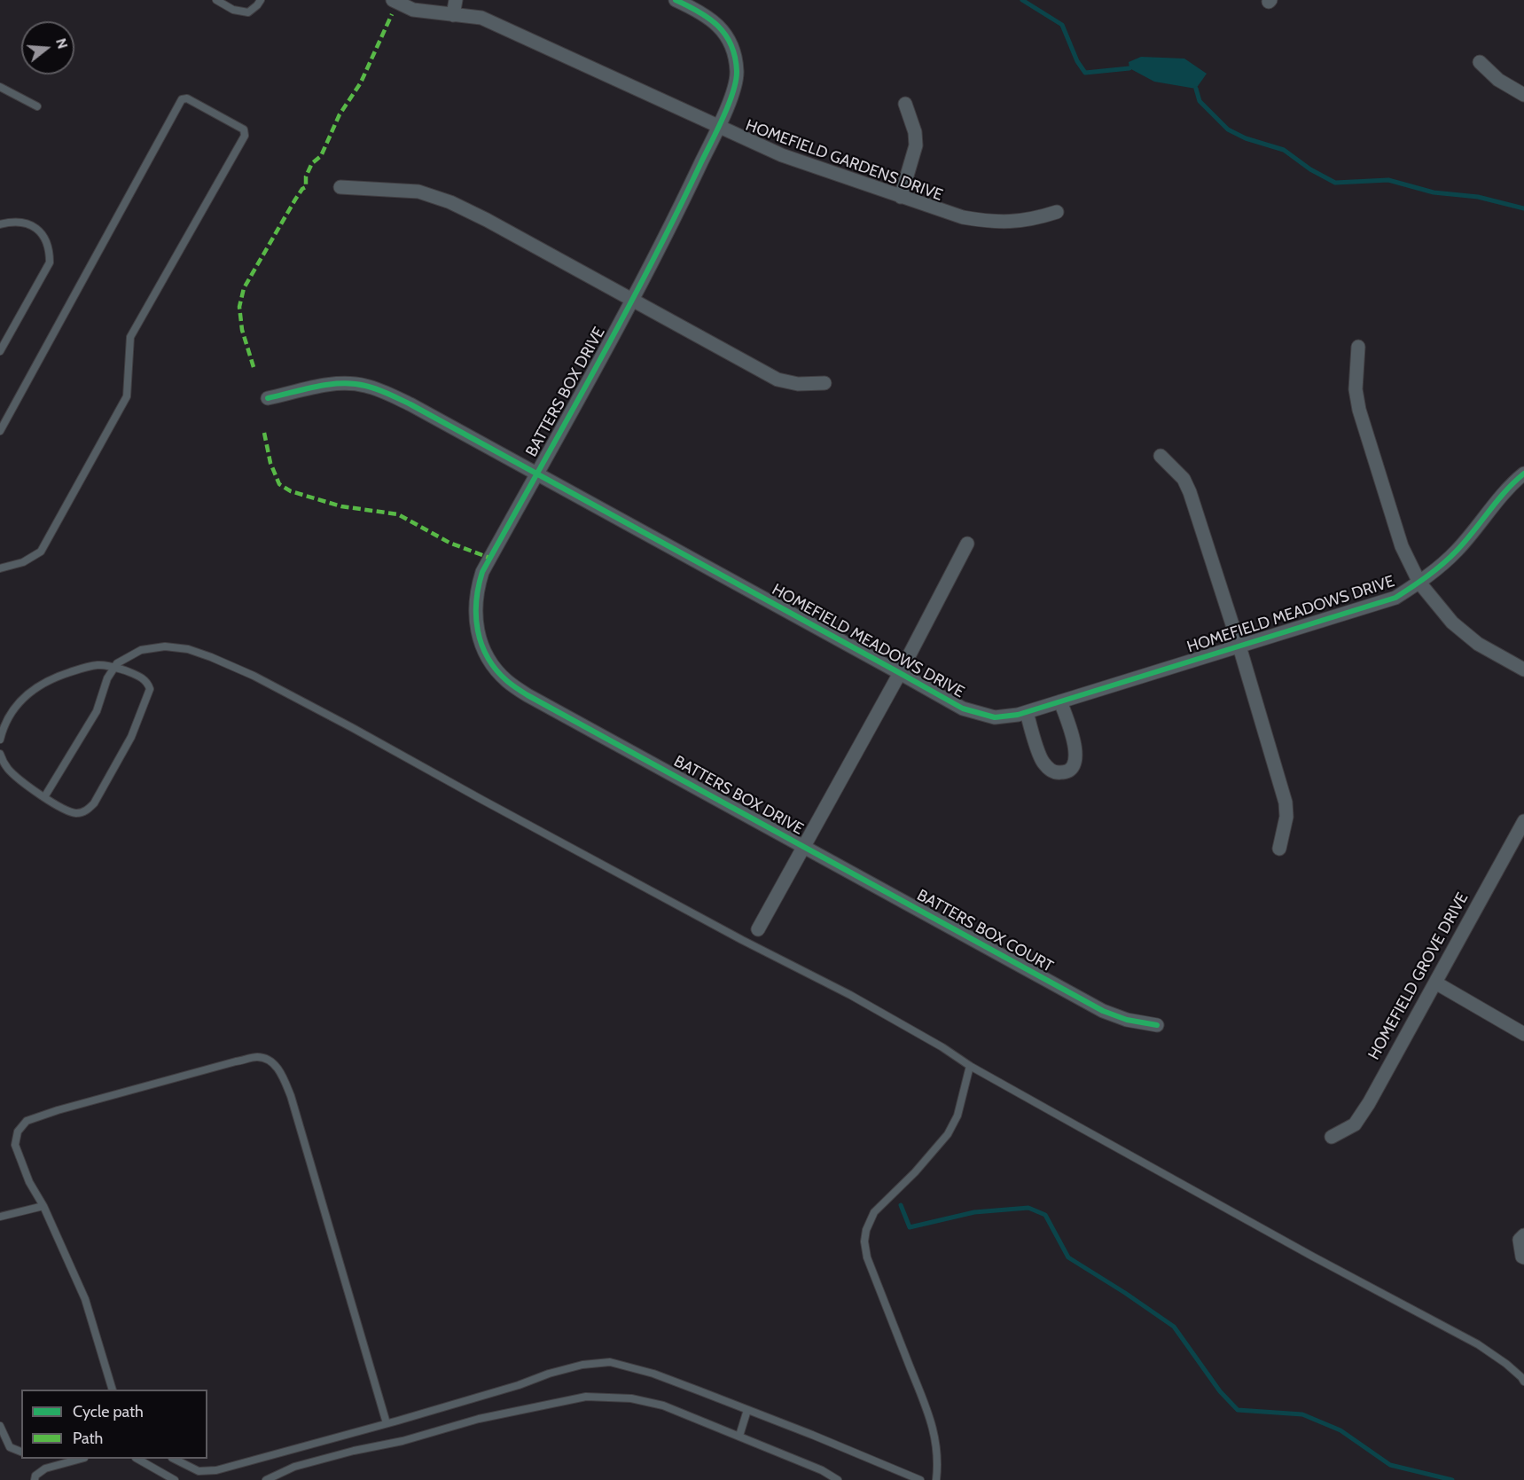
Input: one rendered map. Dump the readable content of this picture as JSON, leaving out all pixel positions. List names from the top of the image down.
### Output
{
  "streets": {
    "street": [
      "HOMEFIELD GARDENS DRIVE",
      "BATTERS BOX DRIVE",
      "HOMEFIELD MEADOWS DRIVE",
      "BATTERS BOX COURT",
      "HOMEFIELD GROVE DRIVE"
    ]
  },
  "crossings": [
    ["HOMEFIELD GARDENS DRIVE", "BATTERS BOX DRIVE"],
    ["BATTERS BOX DRIVE", "HOMEFIELD MEADOWS DRIVE"],
    ["BATTERS BOX DRIVE", "BATTERS BOX COURT"]
  ],
  "legend": ["Cycle path", "Path"],
  "north": "right"
}
